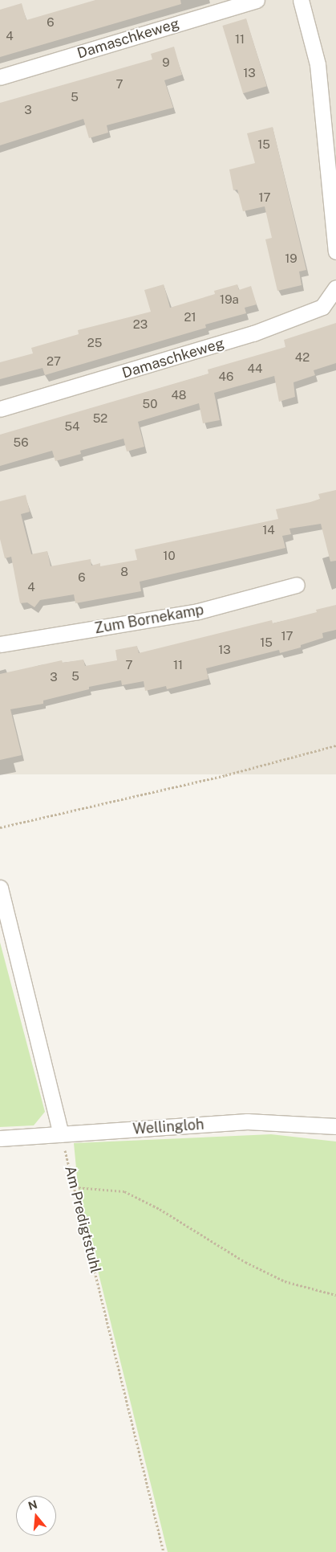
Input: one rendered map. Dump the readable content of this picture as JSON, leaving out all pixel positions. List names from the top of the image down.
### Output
{
  "streets": {
    "street": ["Damaschkeweg", "Zum Bornekamp", "Wellingloh"],
    "path": ["Am Predigtstuhl"]
  },
  "crossings": [
    ["Wellingloh", "Am Predigtstuhl"]
  ],
  "house_numbers": [
    "6",
    "4",
    "11",
    "9",
    "13",
    "7",
    "5",
    "3",
    "15",
    "17",
    "19",
    "19a",
    "21",
    "23",
    "25",
    "42",
    "27",
    "44",
    "46",
    "48",
    "50",
    "52",
    "54",
    "56",
    "14",
    "10",
    "8",
    "6",
    "4",
    "17",
    "15",
    "13",
    "7",
    "11",
    "5",
    "3"
  ],
  "north": "top"
}
